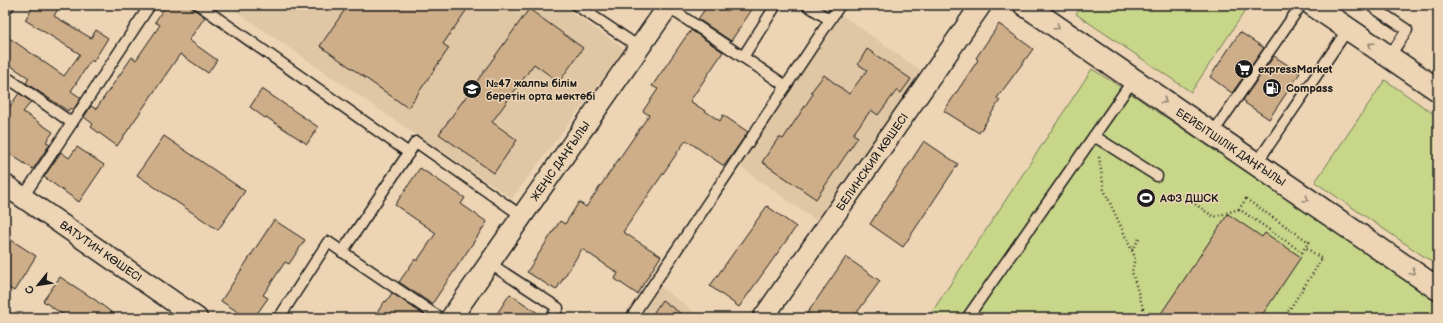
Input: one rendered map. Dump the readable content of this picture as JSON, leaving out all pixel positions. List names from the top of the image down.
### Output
{
  "streets": {
    "main road": ["БЕЙБІТШІЛІК ДАҢҒЫЛЫ"],
    "street": ["ЖЕҢІС ДАҢҒЫЛЫ", "БЕЛИНСКИЙ КӨШЕСІ", "ВАТУТИН КӨШЕСІ"]
  },
  "one_way": ["БЕЙБІТШІЛІК ДАҢҒЫЛЫ"],
  "places": {
    "supermarket": ["expressMarket"],
    "fuel station": ["Compass"],
    "school or university": ["№47 жалпы білім беретін орта мектебі"],
    "sports": ["АФЗ ДШСК"]
  },
  "north": "bottom left"
}
